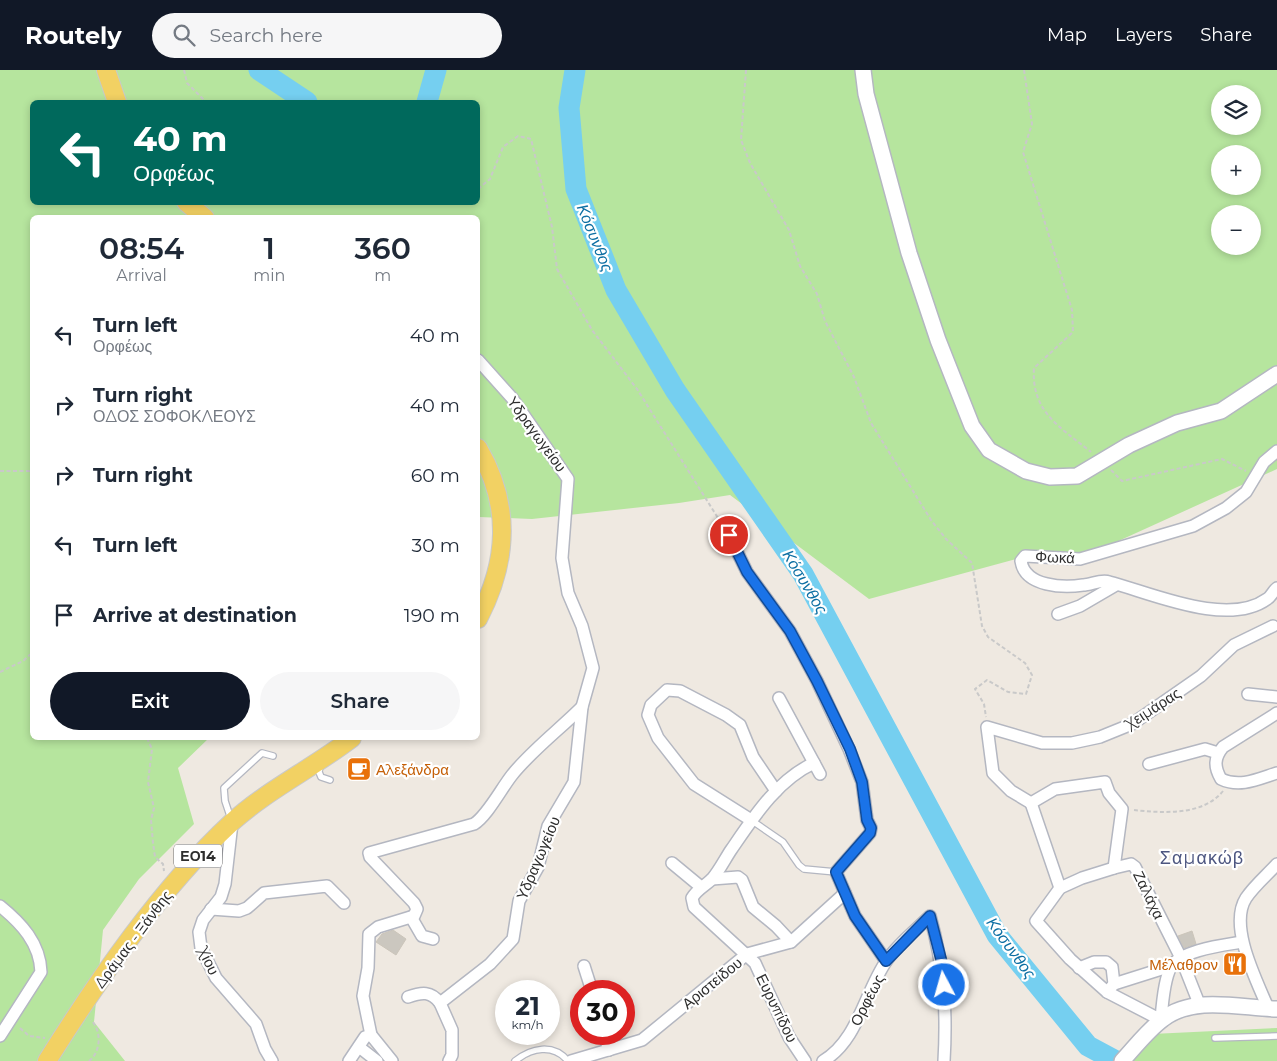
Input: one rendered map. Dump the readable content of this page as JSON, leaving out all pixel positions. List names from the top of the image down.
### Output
{
  "streets": {
    "main road": ["ΕΟ14", "Δράμας - Ξάνθης"],
    "street": [
      "Υδραγωγείου",
      "Φωκά",
      "Χειμάρας",
      "Ζαλάχα",
      "Χίου",
      "Αριστείδου",
      "Ορφέως",
      "Ευρυπίδου"
    ]
  },
  "crossings": [
    ["Δράμας - Ξάνθης", "Χίου"],
    ["Αριστείδου", "Ευρυπίδου"]
  ],
  "districts": ["Σαμακώβ"],
  "water": ["Κόσυνθος"],
  "places": {
    "cafe": ["Αλεξάνδρα"],
    "restaurant": ["Μέλαθρον"]
  },
  "page": {
    "header": "Routely",
    "search": "Search here",
    "nav": ["Map", "Layers", "Share"],
    "map_buttons": ["+", "−"],
    "turn": ["40 m", "Ορφέως"],
    "eta": [
      "08:54",
      "Arrival",
      "1",
      "min",
      "360",
      "m"
    ],
    "list": [
      {
        "name": "Turn left",
        "note": "Ορφέως",
        "value": "40 m"
      },
      {
        "name": "Turn right",
        "note": "ΟΔΟΣ ΣΟΦΟΚΛΕΟΥΣ",
        "value": "40 m"
      },
      {
        "name": "Turn right",
        "value": "60 m"
      },
      {
        "name": "Turn left",
        "value": "30 m"
      },
      {
        "name": "Arrive at destination",
        "value": "190 m"
      }
    ],
    "buttons": ["Exit", "Share"],
    "speed": "21 km/h",
    "limit": "30"
  }
}
